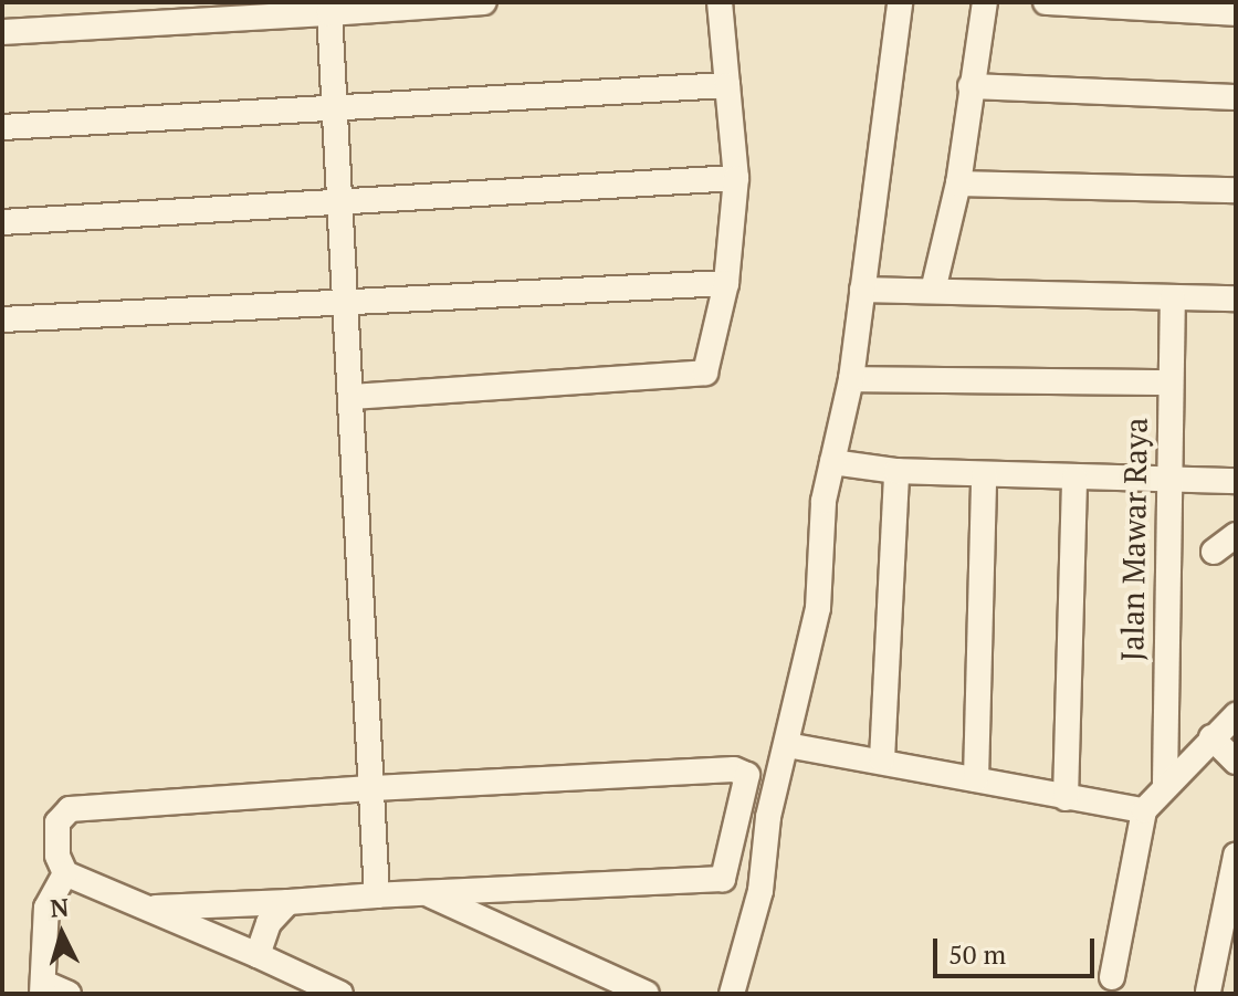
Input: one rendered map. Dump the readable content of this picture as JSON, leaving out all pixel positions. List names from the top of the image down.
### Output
{
  "streets": {
    "street": ["Jalan Mawar Raya"]
  },
  "scale_bar": "50 m",
  "north": "top"
}
